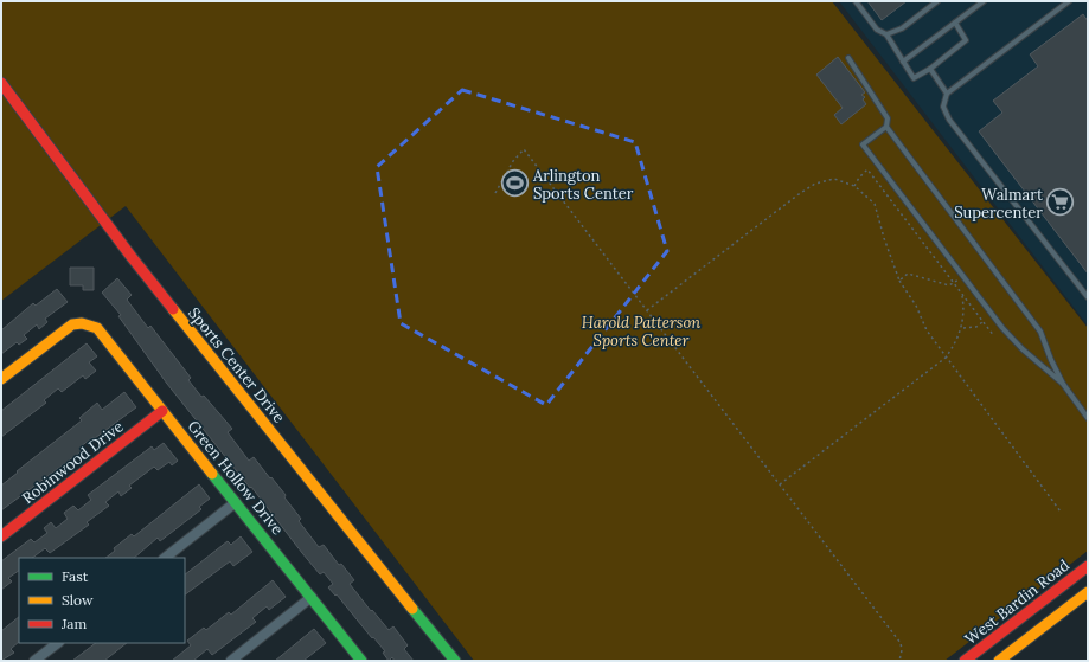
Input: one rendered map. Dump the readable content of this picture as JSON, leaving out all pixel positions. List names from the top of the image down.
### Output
{
  "streets": {
    "street": [
      "Sports Center Drive",
      "Robinwood Drive",
      "Green Hollow Drive",
      "West Bardin Road"
    ]
  },
  "crossings": [
    ["Robinwood Drive", "Green Hollow Drive"]
  ],
  "parks": ["Harold Patterson Sports Center"],
  "places": {
    "sports": ["Arlington Sports Center"],
    "supermarket": ["Walmart Supercenter"]
  },
  "legend": ["Fast", "Slow", "Jam"]
}
